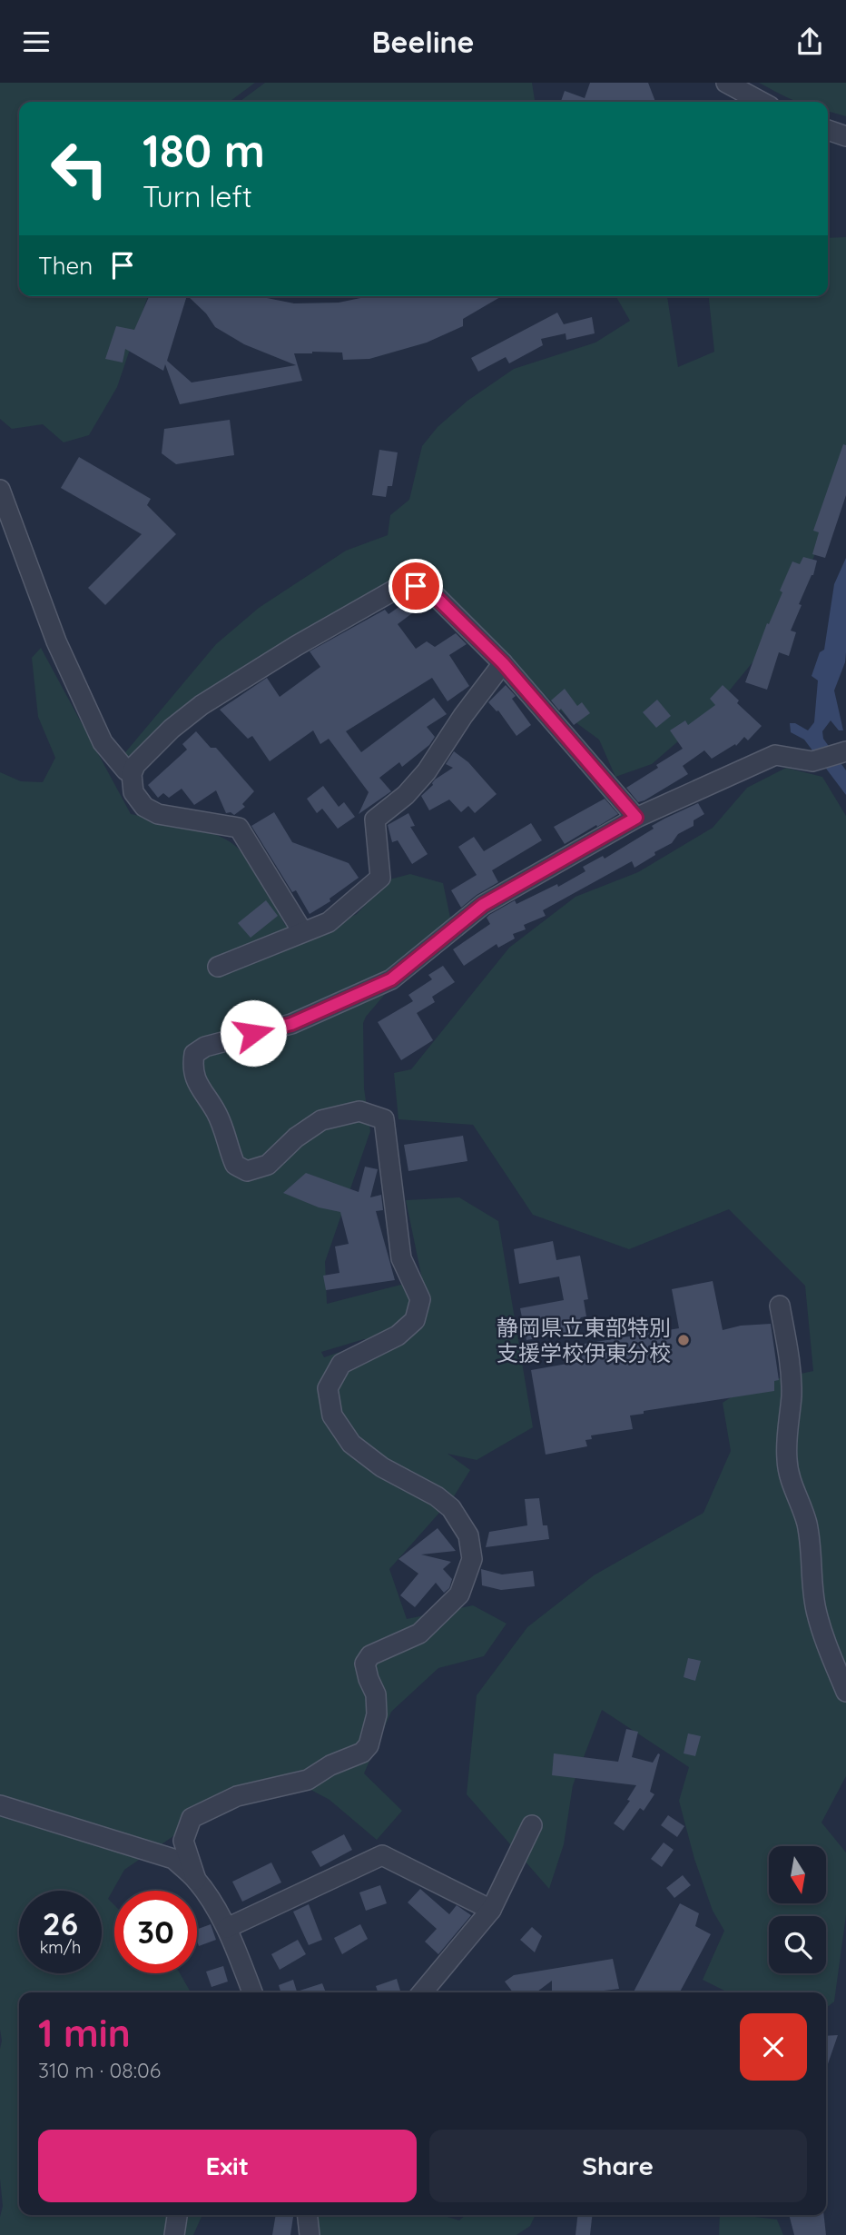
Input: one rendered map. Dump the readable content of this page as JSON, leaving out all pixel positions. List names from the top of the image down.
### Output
{
  "places": ["静岡県立東部特別 支援学校伊東分校"],
  "north": "bottom",
  "page": {
    "header": "Beeline",
    "turn": ["180 m", "Turn left"],
    "then": "Then",
    "speed": "26 km/h",
    "limit": "30",
    "heading": ["1 min", "310 m · 08:06"],
    "buttons": ["Exit", "Share"]
  }
}
